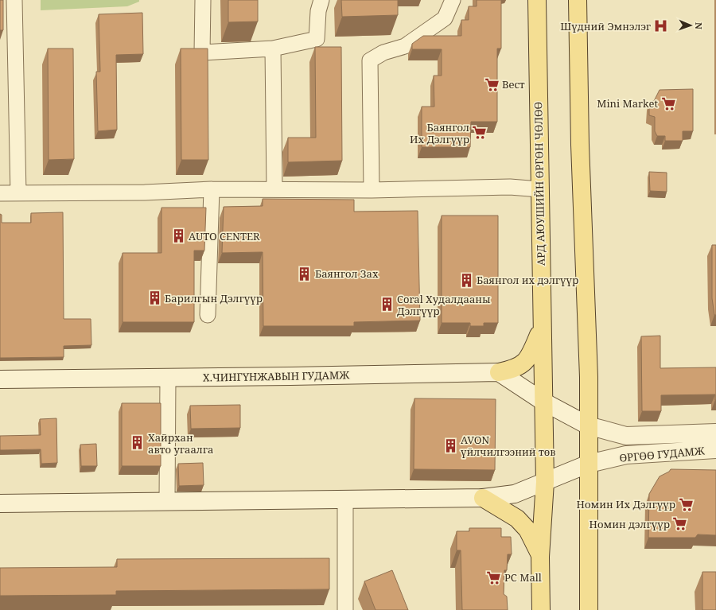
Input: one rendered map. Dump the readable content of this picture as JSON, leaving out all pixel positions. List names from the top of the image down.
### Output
{
  "streets": {
    "main road": ["АРД АЮУШИЙН ӨРГӨН ЧӨЛӨӨ", "Х.ЧИНГҮНЖАВЫН ГУДАМЖ", "ӨРГӨӨ ГУДАМЖ"]
  },
  "crossings": [
    ["АРД АЮУШИЙН ӨРГӨН ЧӨЛӨӨ", "ӨРГӨӨ ГУДАМЖ"]
  ],
  "places": {
    "hospital": ["Шүдний Эмнэлэг"],
    "supermarket": [
      "Вест",
      "Mini Market",
      "Баянгол Их Дэлгүүр",
      "Номин Их Дэлгүүр",
      "Номин дэлгүүр",
      "PC Mall"
    ],
    "building": [
      "AUTO CENTER",
      "Баянгол Зах",
      "Баянгол их дэлгүүр",
      "Барилгын Дэлгүүр",
      "Coral Худалдааны Дэлгүүр",
      "Хайрхан авто угаалга",
      "AVON үйлчилгээний төв"
    ]
  },
  "north": "right"
}
